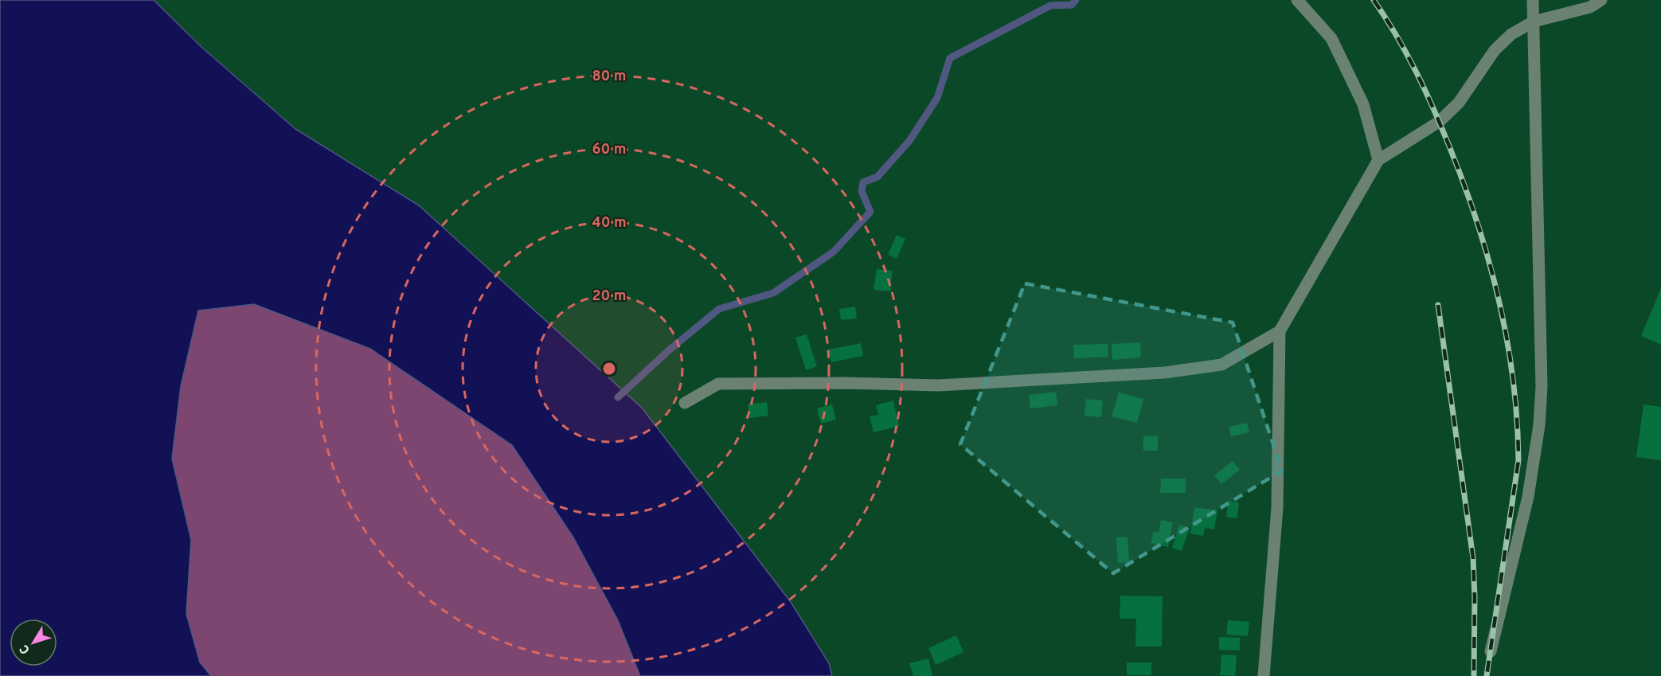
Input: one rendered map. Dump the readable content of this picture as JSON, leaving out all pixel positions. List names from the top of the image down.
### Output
{
  "north": "bottom left",
  "rings": [
    "80 m",
    "60 m",
    "40 m",
    "20 m"
  ]
}
